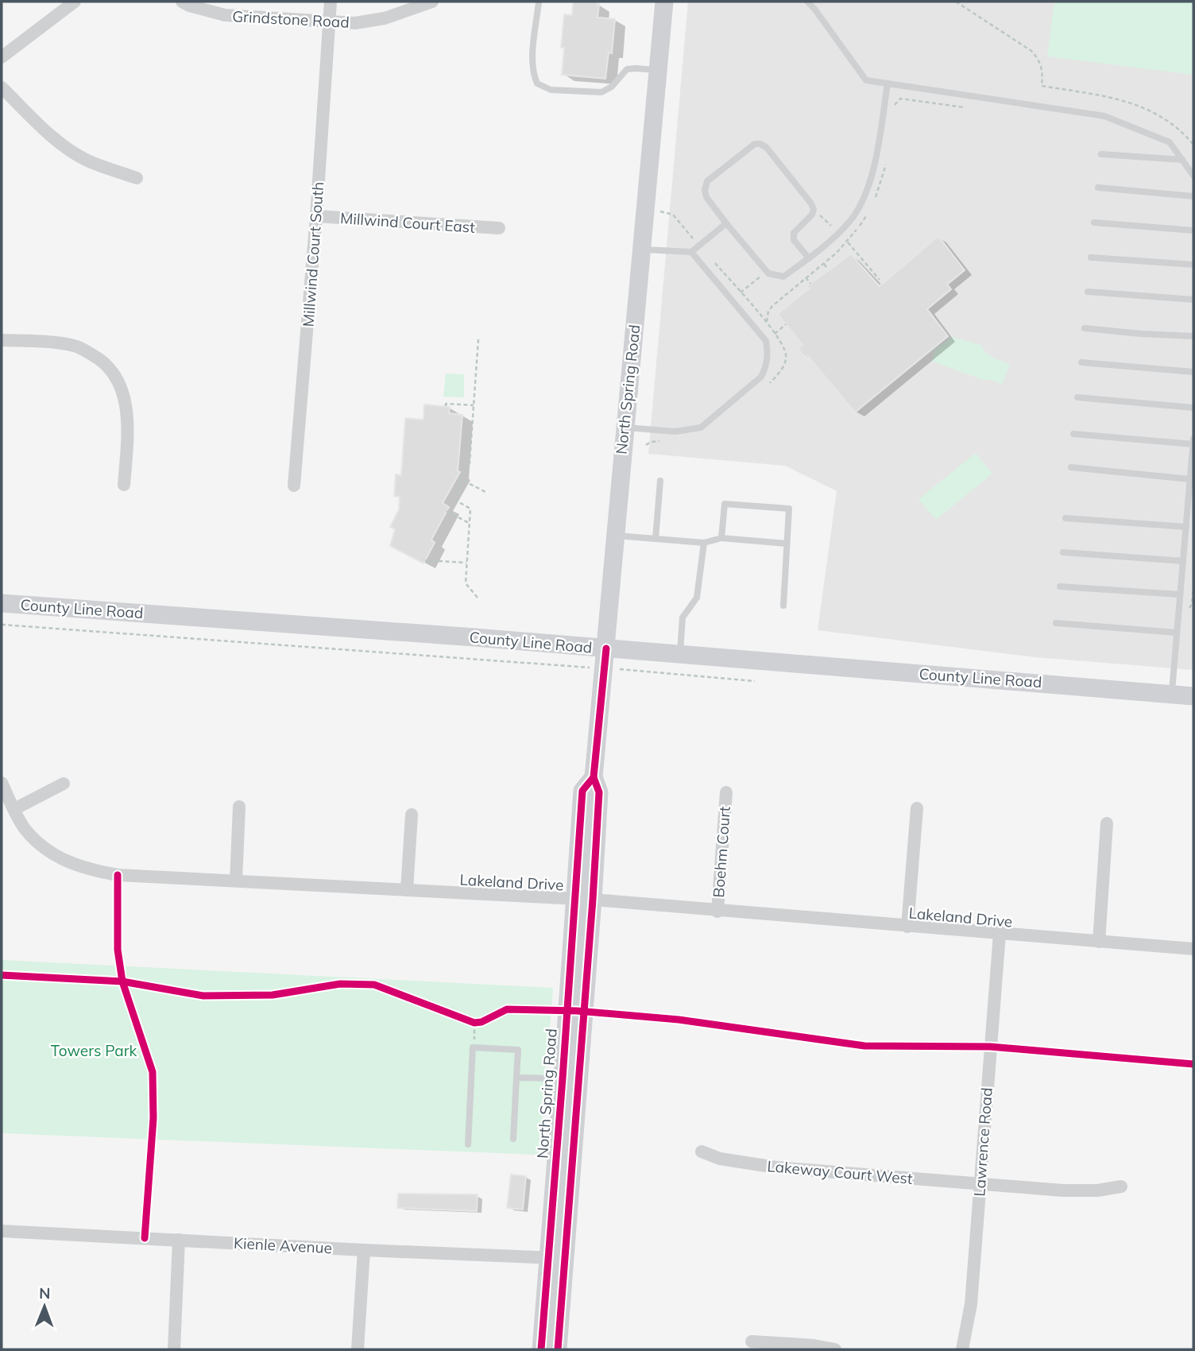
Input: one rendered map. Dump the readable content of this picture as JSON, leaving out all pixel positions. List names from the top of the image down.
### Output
{
  "streets": {
    "main road": ["North Spring Road", "County Line Road"],
    "street": [
      "Grindstone Road",
      "Millwind Court East",
      "Millwind Court South",
      "Boehm Court",
      "Lakeland Drive",
      "Lawrence Road",
      "Lakeway Court West",
      "Kienle Avenue"
    ]
  },
  "crossings": [
    ["Grindstone Road", "Millwind Court South"],
    ["Millwind Court East", "Millwind Court South"],
    ["North Spring Road", "County Line Road"],
    ["North Spring Road", "Lakeland Drive"],
    ["North Spring Road", "Kienle Avenue"],
    ["Boehm Court", "Lakeland Drive"],
    ["Lakeland Drive", "Lawrence Road"],
    ["Lawrence Road", "Lakeway Court West"]
  ],
  "parks": ["Towers Park"],
  "north": "top"
}
